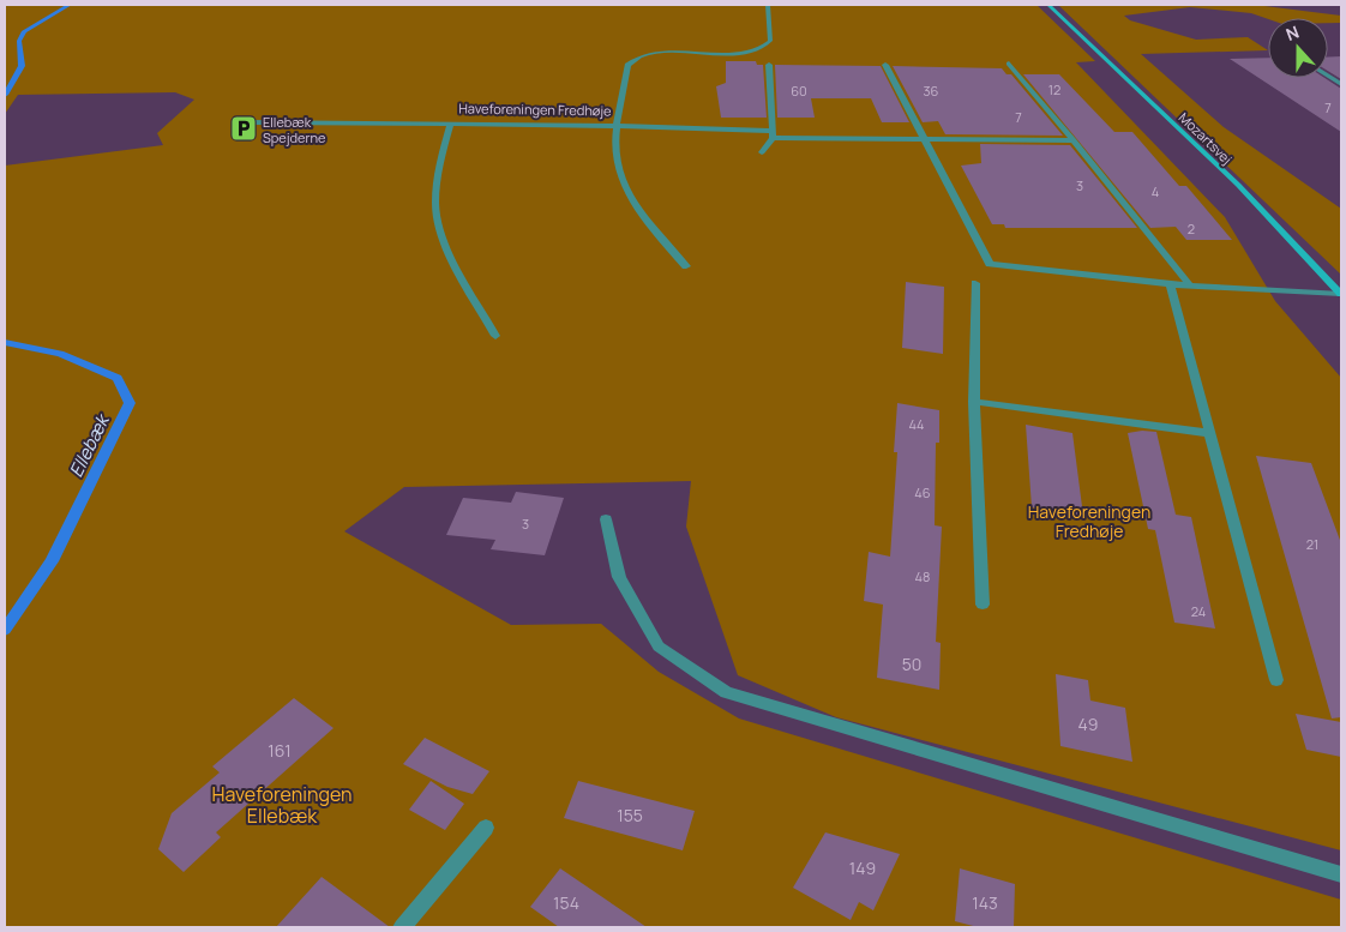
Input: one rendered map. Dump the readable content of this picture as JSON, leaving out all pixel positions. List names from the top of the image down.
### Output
{
  "streets": {
    "street": ["Haveforeningen Fredhøje", "Mozartsvej"]
  },
  "water": ["Ellebæk"],
  "parks": ["Haveforeningen Fredhøje", "Haveforeningen Ellebæk"],
  "places": {
    "parking": ["Ellebæk Spejderne"]
  },
  "house_numbers": [
    "12",
    "60",
    "36",
    "7",
    "7",
    "3",
    "4",
    "2",
    "44",
    "46",
    "3",
    "21",
    "48",
    "24",
    "50",
    "49",
    "161",
    "155",
    "149",
    "154",
    "143"
  ],
  "north": "top"
}
